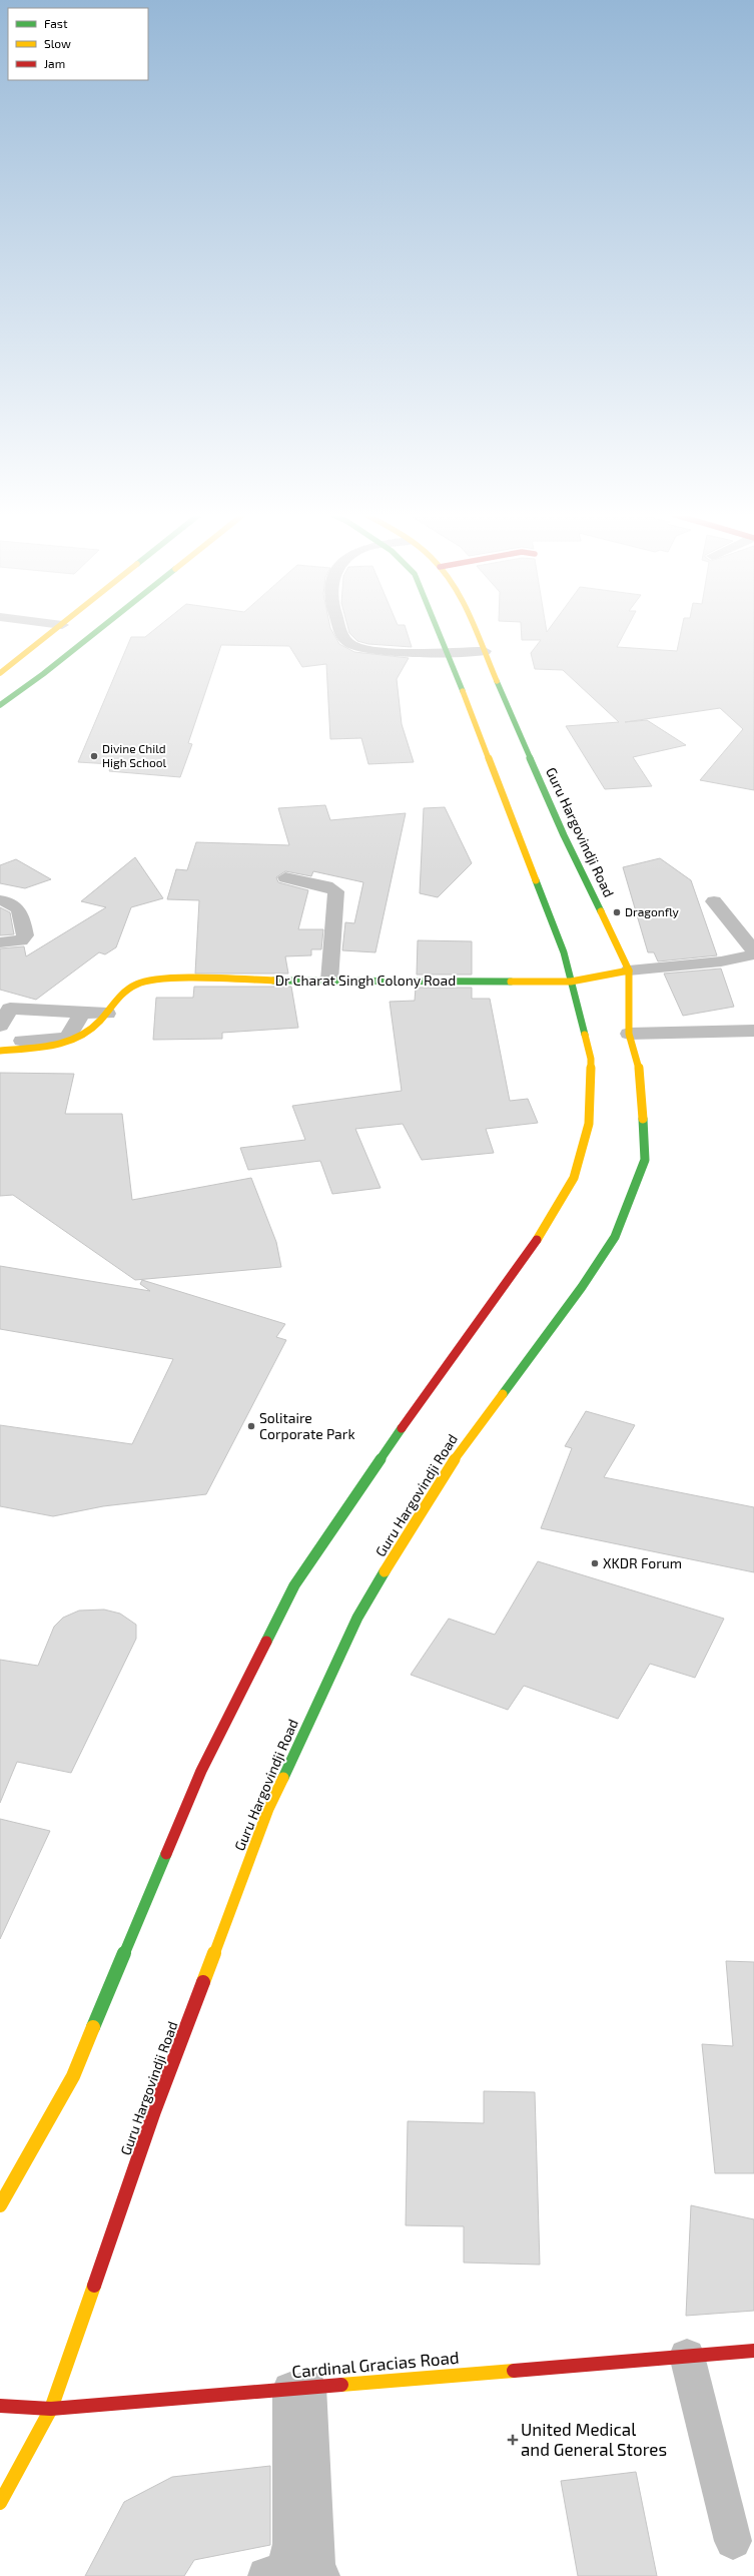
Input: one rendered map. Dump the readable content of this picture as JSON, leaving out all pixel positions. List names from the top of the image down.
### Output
{
  "streets": {
    "main road": ["Guru Hargovindji Road", "Dr Charat Singh Colony Road", "Cardinal Gracias Road"]
  },
  "crossings": [
    ["Guru Hargovindji Road", "Dr Charat Singh Colony Road"],
    ["Guru Hargovindji Road", "Cardinal Gracias Road"]
  ],
  "places": {
    "other": [
      "Divine Child High School",
      "Dragonfly",
      "Solitaire Corporate Park",
      "XKDR Forum"
    ],
    "health": ["United Medical and General Stores"]
  },
  "legend": ["Fast", "Slow", "Jam"]
}
